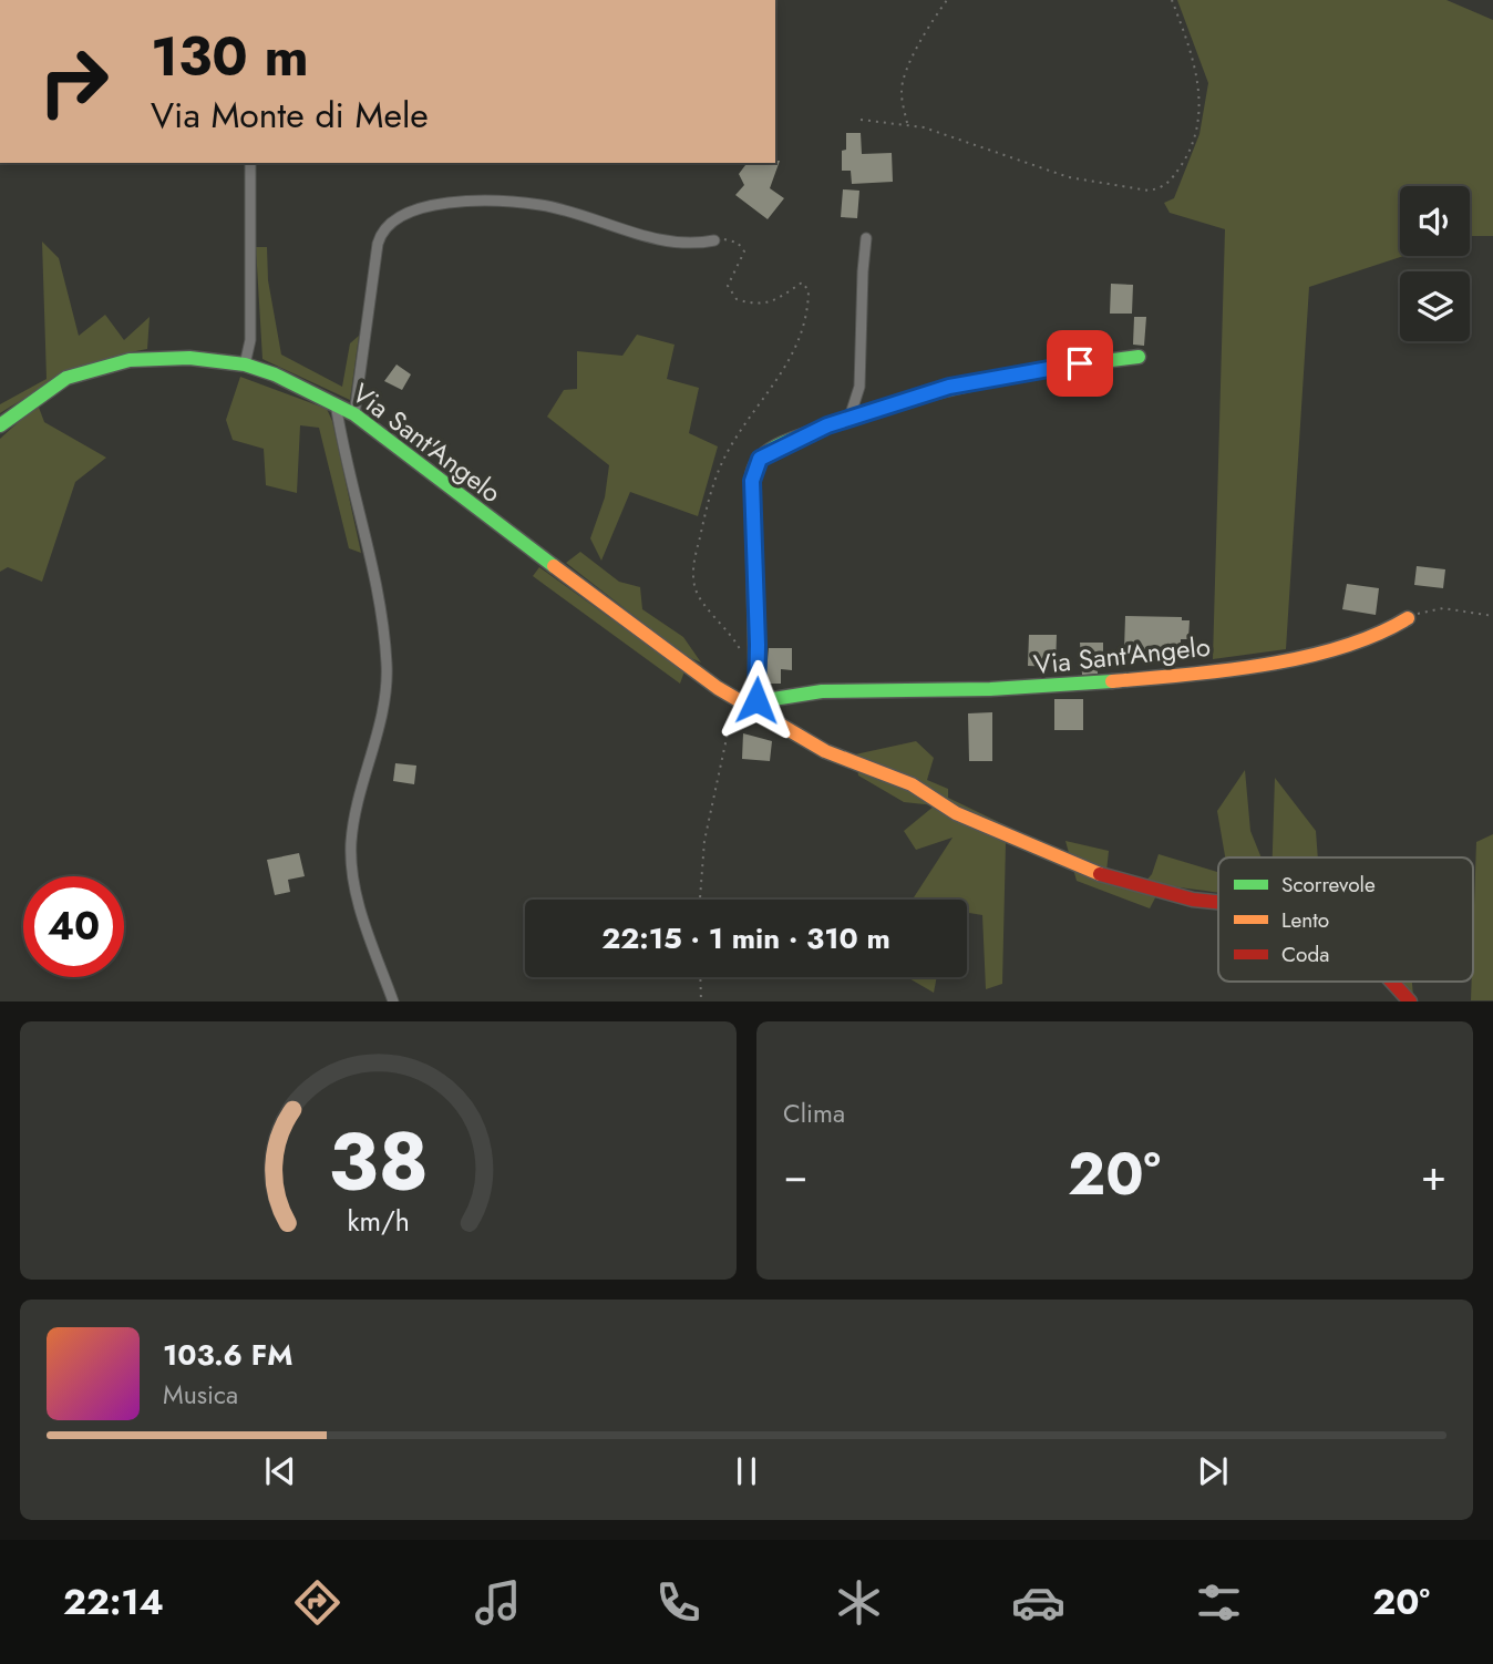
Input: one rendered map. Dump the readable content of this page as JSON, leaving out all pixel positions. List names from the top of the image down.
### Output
{
  "streets": {
    "street": ["Via Sant'Angelo"]
  },
  "legend": ["Scorrevole", "Lento", "Coda"],
  "page": {
    "turn": ["130 m", "Via Monte di Mele"],
    "limit": "40",
    "trip": "22:15 · 1 min · 310 m",
    "tile": "Clima",
    "heat": ["−", "20°", "+"],
    "song": ["103.6 FM", "Musica"],
    "tabs": ["22:14", "20°"],
    "gauge": ["38", "km/h"]
  }
}
